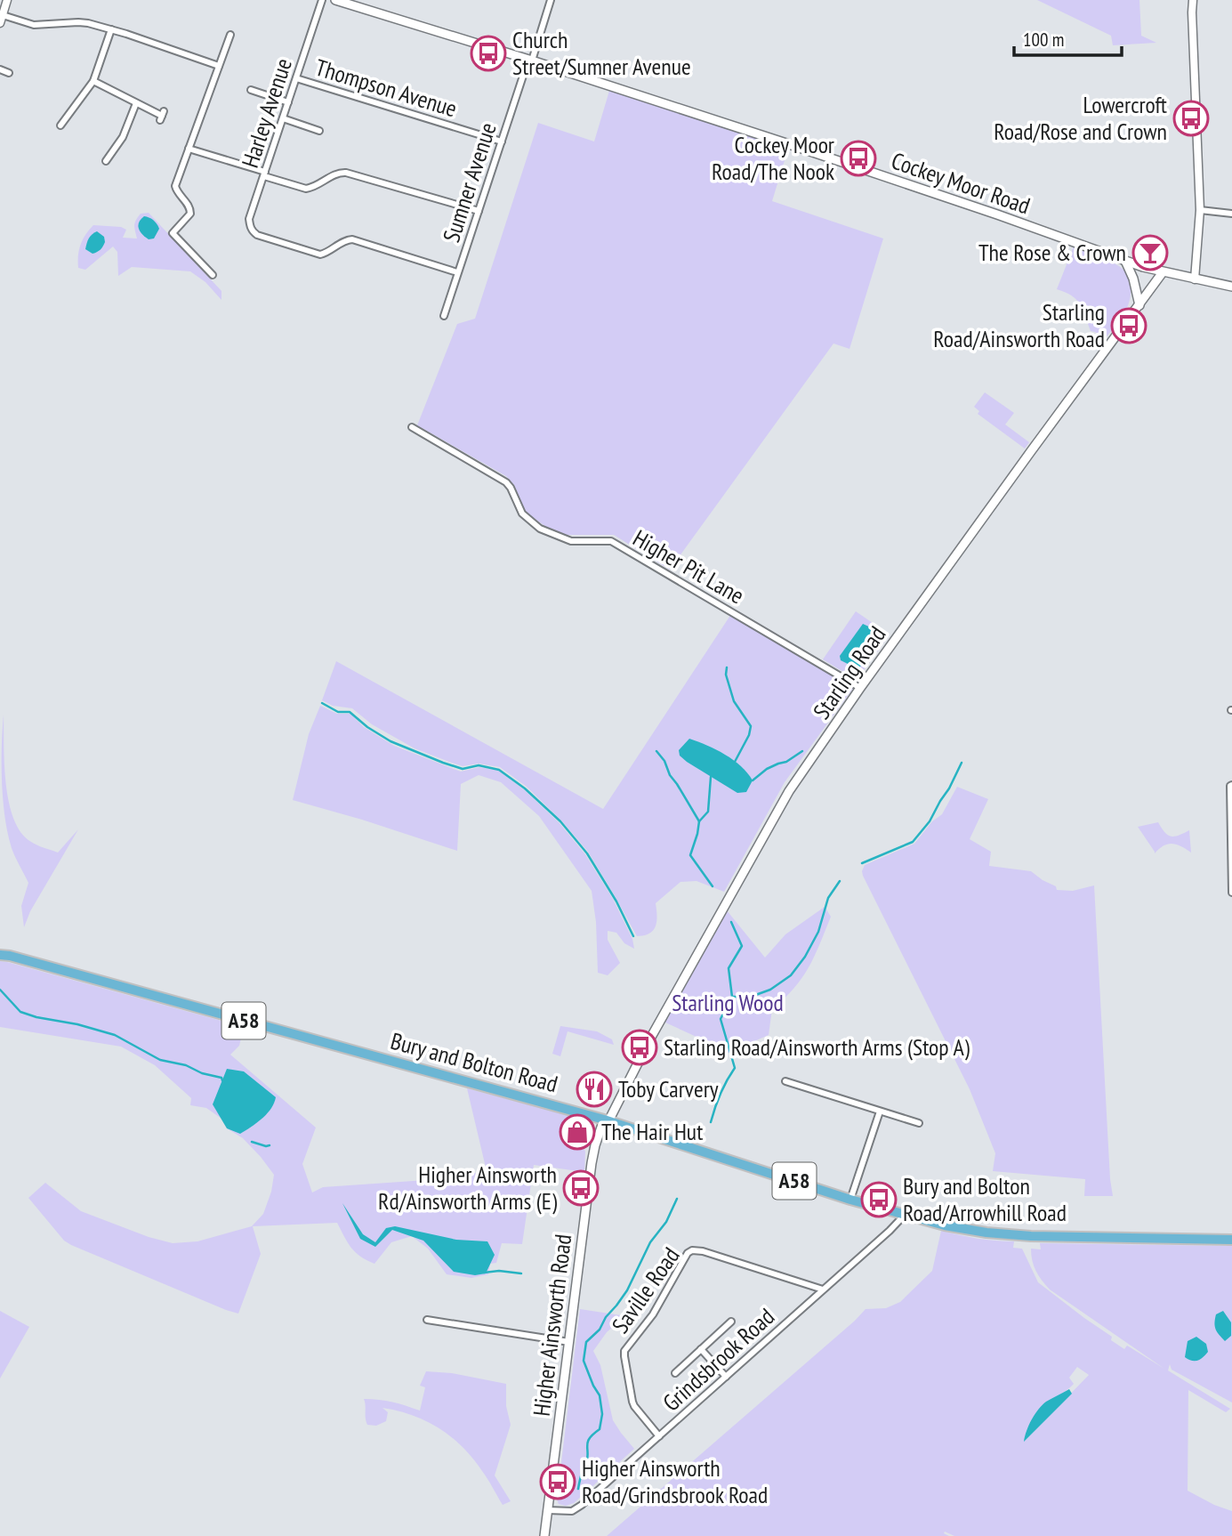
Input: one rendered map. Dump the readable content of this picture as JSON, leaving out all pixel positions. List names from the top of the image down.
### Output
{
  "streets": {
    "highway": ["A58", "Bury and Bolton Road"],
    "main road": ["Cockey Moor Road", "Starling Road", "Higher Ainsworth Road"],
    "street": [
      "Thompson Avenue",
      "Harley Avenue",
      "Sumner Avenue",
      "Higher Pit Lane",
      "Saville Road",
      "Grindsbrook Road"
    ]
  },
  "crossings": [
    ["Thompson Avenue", "Harley Avenue"],
    ["Thompson Avenue", "Sumner Avenue"],
    ["Harley Avenue", "Sumner Avenue"],
    ["Sumner Avenue", "Cockey Moor Road"],
    ["Cockey Moor Road", "Starling Road"],
    ["Higher Pit Lane", "Starling Road"],
    ["Starling Road", "Bury and Bolton Road"],
    ["Starling Road", "Higher Ainsworth Road"],
    ["Bury and Bolton Road", "Higher Ainsworth Road"],
    ["Bury and Bolton Road", "Grindsbrook Road"],
    ["Saville Road", "Grindsbrook Road"],
    ["Higher Ainsworth Road", "Grindsbrook Road"]
  ],
  "parks": ["Starling Wood"],
  "places": {
    "bus stop": [
      "Church Street/Sumner Avenue",
      "Lowercroft Road/Rose and Crown",
      "Cockey Moor Road/The Nook",
      "Starling Road/Ainsworth Road",
      "Starling Road/Ainsworth Arms (Stop A)",
      "Higher Ainsworth Rd/Ainsworth Arms (E)",
      "Bury and Bolton Road/Arrowhill Road",
      "Higher Ainsworth Road/Grindsbrook Road"
    ],
    "bar": ["The Rose & Crown"],
    "restaurant": ["Toby Carvery"],
    "shop": ["The Hair Hut"]
  },
  "scale_bar": "100 m"
}
